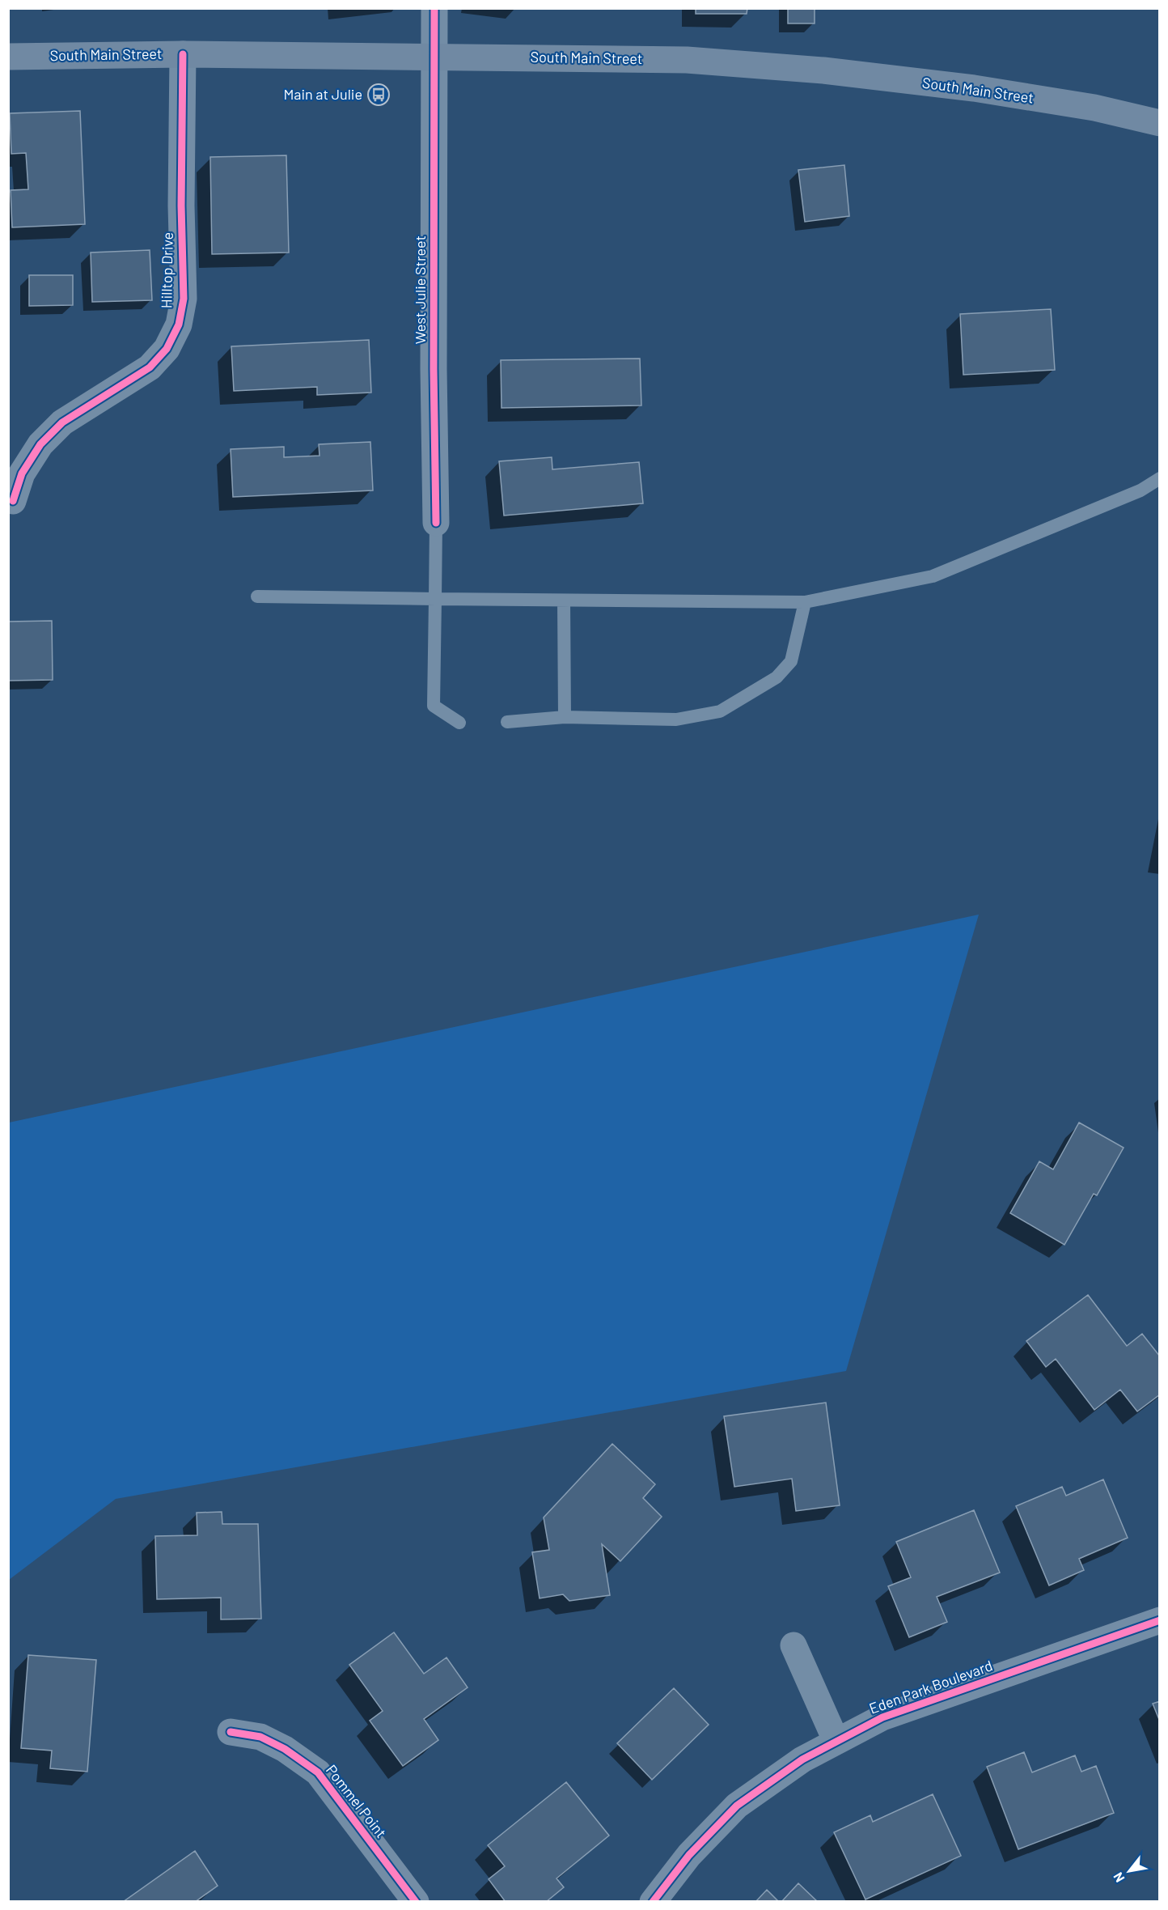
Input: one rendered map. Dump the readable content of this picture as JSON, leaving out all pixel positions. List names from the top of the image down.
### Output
{
  "streets": {
    "main road": ["South Main Street"],
    "street": [
      "Hilltop Drive",
      "West Julie Street",
      "Eden Park Boulevard",
      "Pommel Point"
    ]
  },
  "crossings": [
    ["South Main Street", "Hilltop Drive"],
    ["South Main Street", "West Julie Street"]
  ],
  "places": {
    "bus stop": ["Main at Julie"]
  },
  "north": "bottom left"
}
